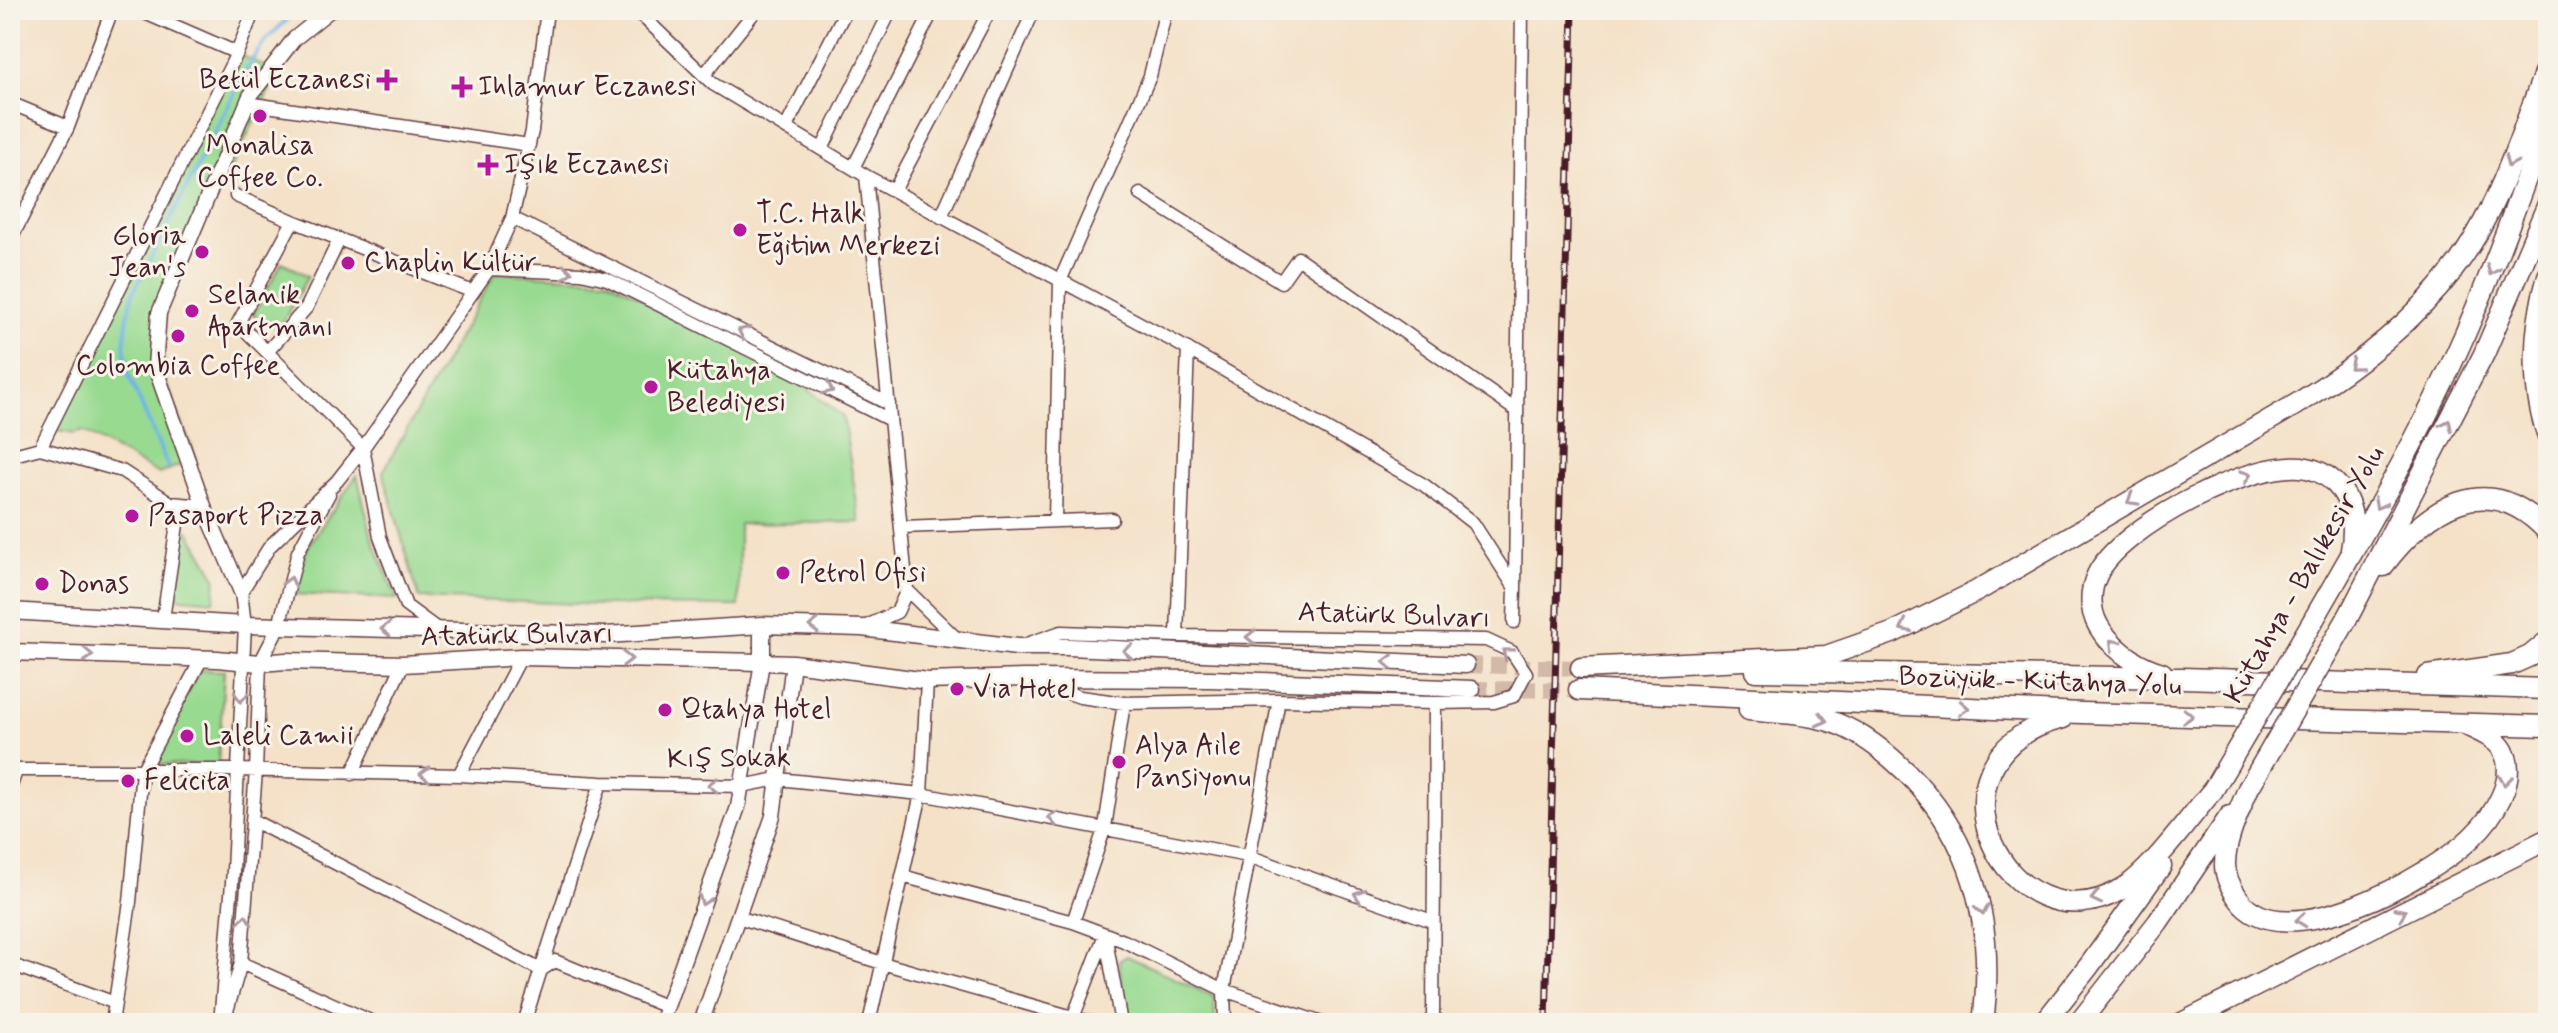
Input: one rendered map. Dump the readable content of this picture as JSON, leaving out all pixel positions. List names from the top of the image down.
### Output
{
  "streets": {
    "highway": ["Kütahya - Balıkesir Yolu", "Bozüyük - Kütahya Yolu"],
    "main road": ["Atatürk Bulvarı"],
    "street": ["Kış Sokak"]
  },
  "places": {
    "health": ["Betül Eczanesi", "Ihlamur Eczanesi", "Işık Eczanesi"],
    "other": [
      "Monalisa Coffee Co.",
      "T.C. Halk Eğitim Merkezi",
      "Gloria Jean's",
      "Chaplin Kültür",
      "Selanik Apartmanı",
      "Colombia Coffee",
      "Kütahya Belediyesi",
      "Pasaport Pizza",
      "Petrol Ofisi",
      "Donas",
      "Via Hotel",
      "Qtahya Hotel",
      "Laleli Camii",
      "Alya Aile Pansiyonu",
      "Felicita"
    ]
  }
}
